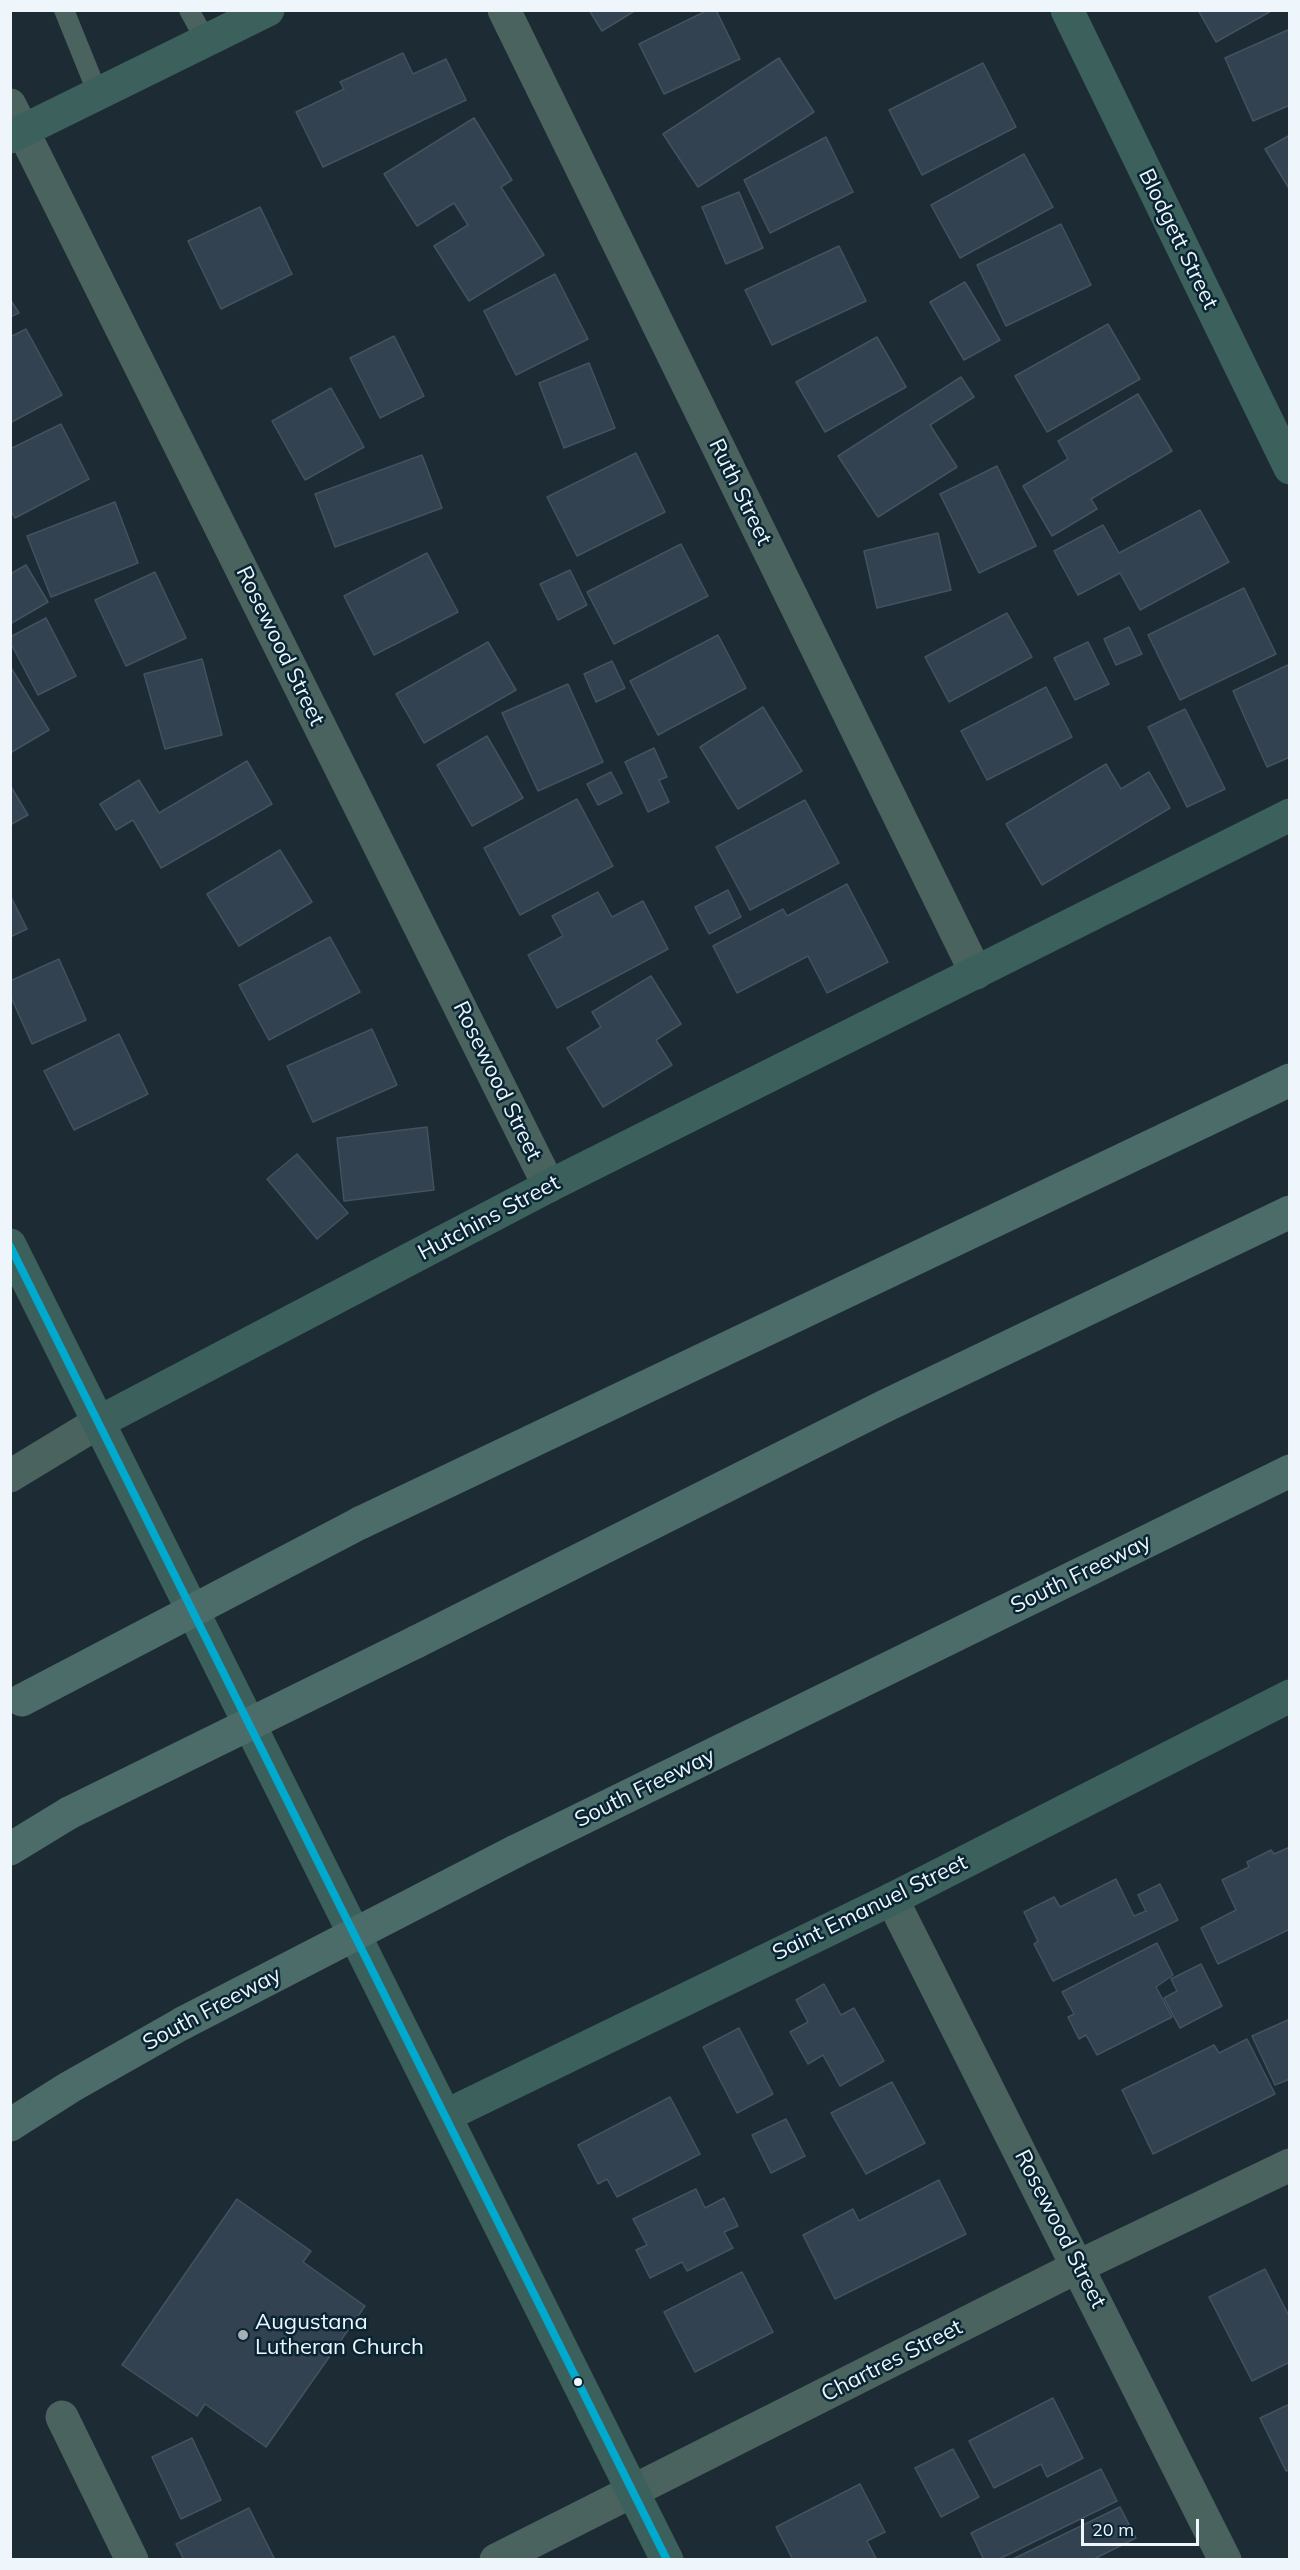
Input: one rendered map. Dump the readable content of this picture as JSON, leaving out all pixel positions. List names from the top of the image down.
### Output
{
  "streets": {
    "highway": ["South Freeway"],
    "main road": ["Blodgett Street", "Hutchins Street", "Saint Emanuel Street"],
    "street": ["Ruth Street", "Rosewood Street", "Chartres Street"]
  },
  "crossings": [
    ["Ruth Street", "Hutchins Street"],
    ["Rosewood Street", "Hutchins Street"],
    ["Rosewood Street", "Saint Emanuel Street"],
    ["Rosewood Street", "Chartres Street"]
  ],
  "places": ["Augustana Lutheran Church"],
  "scale_bar": "20 m"
}
